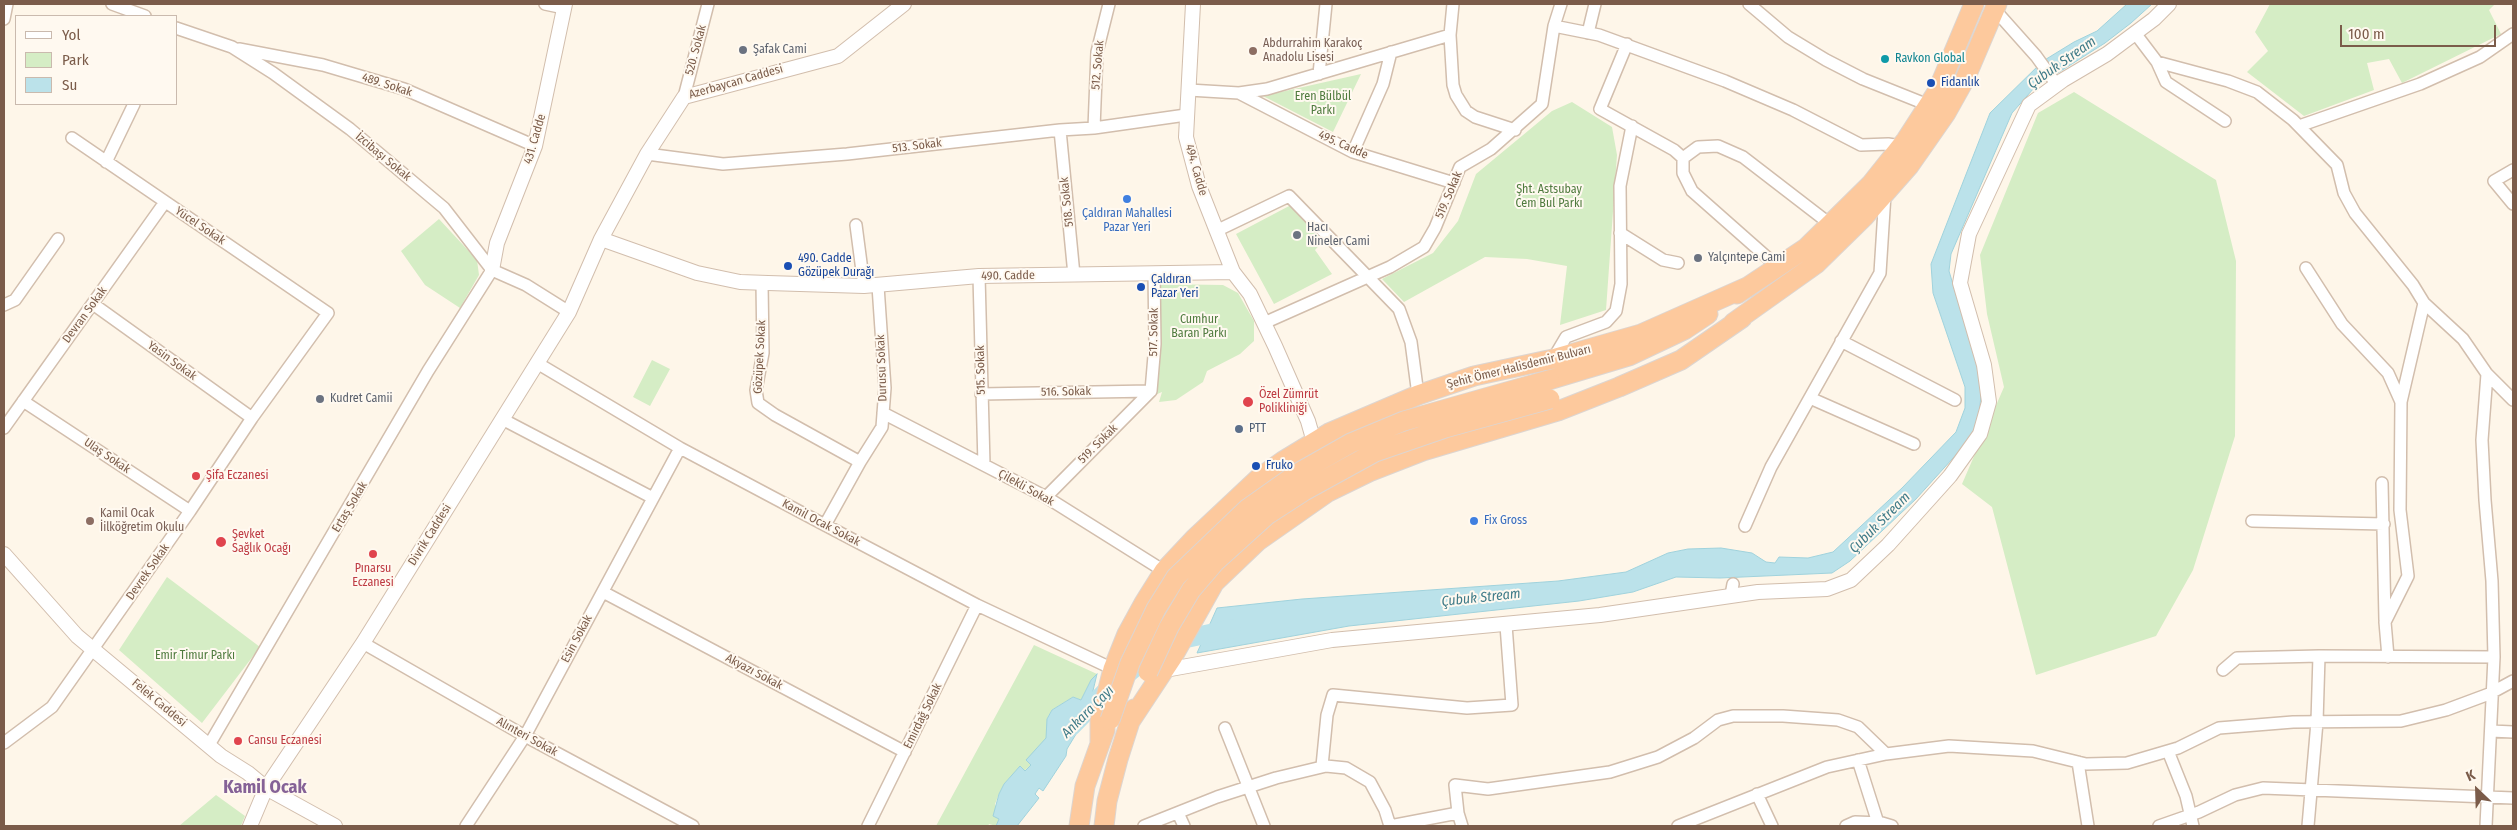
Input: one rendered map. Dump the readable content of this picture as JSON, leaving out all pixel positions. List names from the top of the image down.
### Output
{
  "streets": {
    "highway": ["Şehit Ömer Halisdemir Bulvarı"],
    "street": [
      "520. Sokak",
      "512. Sokak",
      "Azerbaycan Caddesi",
      "489. Sokak",
      "431. Cadde",
      "495. Cadde",
      "513. Sokak",
      "İzcibaşı Sokak",
      "494. Cadde",
      "519. Sokak",
      "518. Sokak",
      "Yücel Sokak",
      "490. Cadde",
      "Devran Sokak",
      "517. Sokak",
      "Gözüpek Sokak",
      "Yasin Sokak",
      "Durusu Sokak",
      "515. Sokak",
      "516. Sokak",
      "Ulaş Sokak",
      "Çilekli Sokak",
      "Ertaş Sokak",
      "Kamil Ocak Sokak",
      "Divrik Caddesi",
      "Devrek Sokak",
      "Esin Sokak",
      "Akyazı Sokak",
      "Felek Caddesi",
      "Emirdağ Sokak",
      "Alınteri Sokak"
    ]
  },
  "crossings": [
    ["520. Sokak", "Azerbaycan Caddesi"],
    ["512. Sokak", "513. Sokak"],
    ["Azerbaycan Caddesi", "513. Sokak"],
    ["Azerbaycan Caddesi", "490. Cadde"],
    ["Azerbaycan Caddesi", "Divrik Caddesi"],
    ["489. Sokak", "431. Cadde"],
    ["489. Sokak", "İzcibaşı Sokak"],
    ["431. Cadde", "İzcibaşı Sokak"],
    ["431. Cadde", "Ertaş Sokak"],
    ["495. Cadde", "519. Sokak"],
    ["513. Sokak", "494. Cadde"],
    ["513. Sokak", "518. Sokak"],
    ["İzcibaşı Sokak", "Ertaş Sokak"],
    ["İzcibaşı Sokak", "Divrik Caddesi"],
    ["494. Cadde", "490. Cadde"],
    ["519. Sokak", "517. Sokak"],
    ["519. Sokak", "516. Sokak"],
    ["519. Sokak", "Çilekli Sokak"],
    ["518. Sokak", "490. Cadde"],
    ["Yücel Sokak", "Devran Sokak"],
    ["Yücel Sokak", "Devrek Sokak"],
    ["490. Cadde", "517. Sokak"],
    ["490. Cadde", "Gözüpek Sokak"],
    ["490. Cadde", "Durusu Sokak"],
    ["490. Cadde", "515. Sokak"],
    ["490. Cadde", "Divrik Caddesi"],
    ["Devran Sokak", "Yasin Sokak"],
    ["Devran Sokak", "Ulaş Sokak"],
    ["517. Sokak", "516. Sokak"],
    ["Gözüpek Sokak", "Durusu Sokak"],
    ["Yasin Sokak", "Devrek Sokak"],
    ["Şehit Ömer Halisdemir Bulvarı", "Çilekli Sokak"],
    ["Şehit Ömer Halisdemir Bulvarı", "Kamil Ocak Sokak"],
    ["Durusu Sokak", "Çilekli Sokak"],
    ["Durusu Sokak", "Kamil Ocak Sokak"],
    ["515. Sokak", "516. Sokak"],
    ["515. Sokak", "Çilekli Sokak"],
    ["Ulaş Sokak", "Devrek Sokak"],
    ["Ertaş Sokak", "Felek Caddesi"],
    ["Kamil Ocak Sokak", "Divrik Caddesi"],
    ["Kamil Ocak Sokak", "Esin Sokak"],
    ["Kamil Ocak Sokak", "Emirdağ Sokak"],
    ["Divrik Caddesi", "Felek Caddesi"],
    ["Divrik Caddesi", "Alınteri Sokak"],
    ["Devrek Sokak", "Felek Caddesi"],
    ["Esin Sokak", "Akyazı Sokak"],
    ["Esin Sokak", "Alınteri Sokak"],
    ["Akyazı Sokak", "Emirdağ Sokak"]
  ],
  "districts": ["Kamil Ocak"],
  "water": ["Çubuk Stream", "Ankara Çayı"],
  "parks": [
    "Eren Bülbül Parkı",
    "Şht. Astsubay Cem Bul Parkı",
    "Cumhur Baran Parkı",
    "Emir Timur Parkı"
  ],
  "places": [
    "Şafak Cami",
    "Abdurrahim Karakoç Anadolu Lisesi",
    "Ravkon Global",
    "Fidanlık",
    "Çaldıran Mahallesi Pazar Yeri",
    "Hacı Nineler Cami",
    "Yalçıntepe Cami",
    "490. Cadde Gözüpek Durağı",
    "Çaldıran Pazar Yeri",
    "Kudret Camii",
    "Özel Zümrüt Polikliniği",
    "PTT",
    "Fruko",
    "Şifa Eczanesi",
    "Kamil Ocak İilköğretim Okulu",
    "Fix Gross",
    "Şevket Sağlık Ocağı",
    "Pınarsu Eczanesi",
    "Cansu Eczanesi"
  ],
  "legend": ["Yol", "Park", "Su"],
  "scale_bar": "100 m",
  "north": "top left"
}
